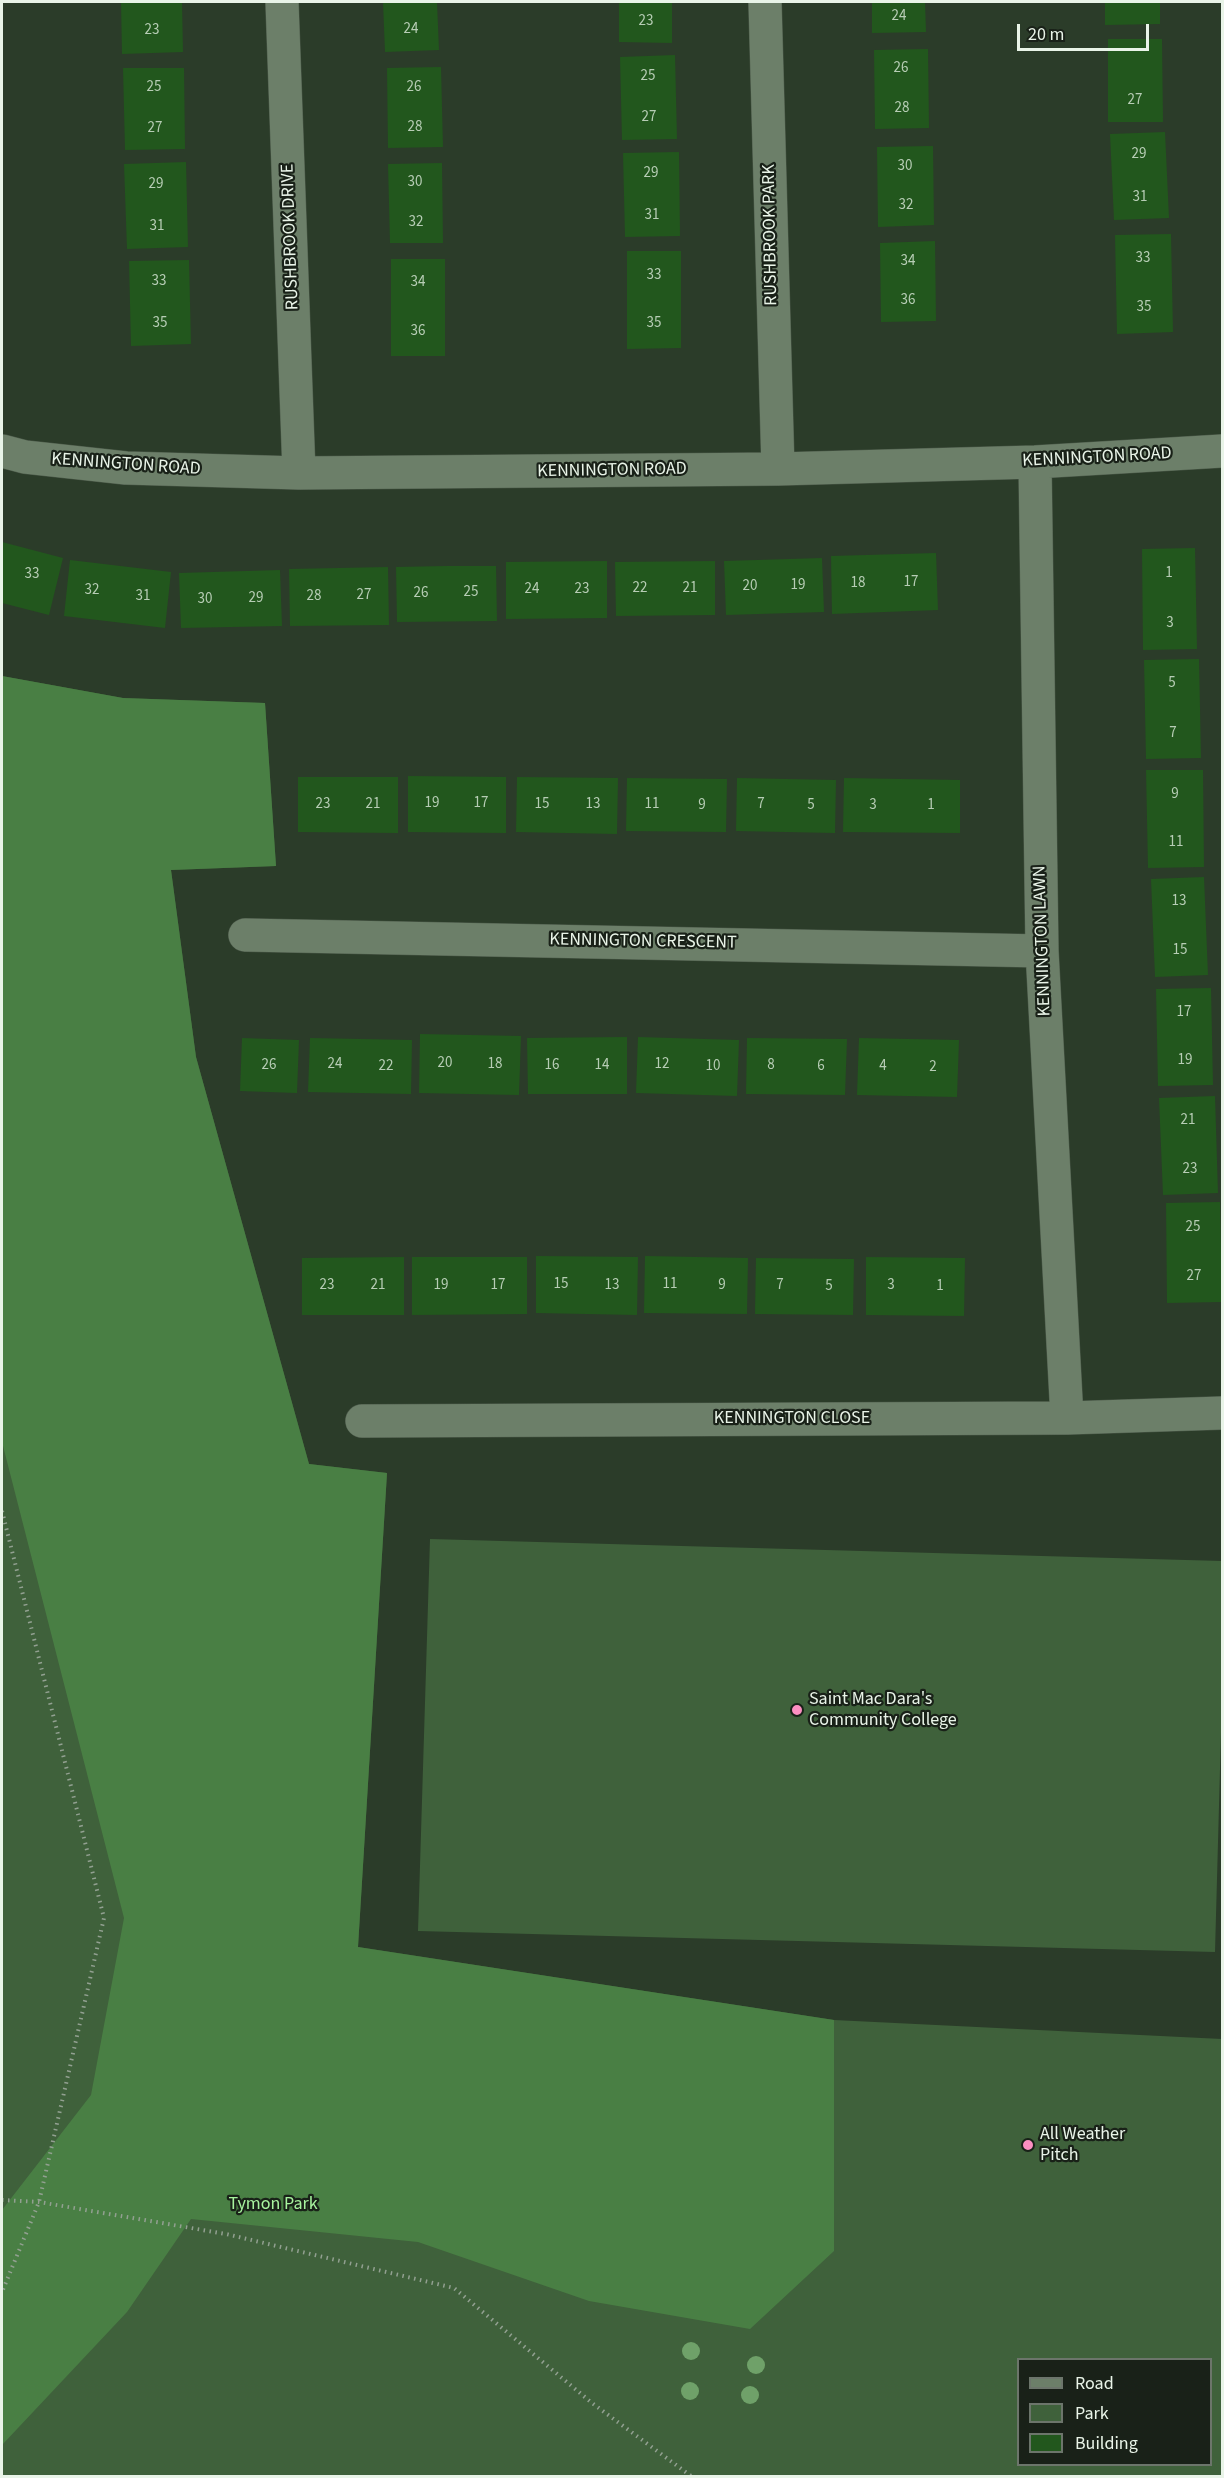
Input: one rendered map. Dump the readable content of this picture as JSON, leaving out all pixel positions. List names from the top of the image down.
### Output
{
  "streets": {
    "street": [
      "RUSHBROOK PARK",
      "RUSHBROOK DRIVE",
      "KENNINGTON ROAD",
      "KENNINGTON LAWN",
      "KENNINGTON CRESCENT",
      "KENNINGTON CLOSE"
    ]
  },
  "crossings": [
    ["RUSHBROOK PARK", "KENNINGTON ROAD"],
    ["RUSHBROOK DRIVE", "KENNINGTON ROAD"],
    ["KENNINGTON ROAD", "KENNINGTON LAWN"],
    ["KENNINGTON LAWN", "KENNINGTON CRESCENT"],
    ["KENNINGTON LAWN", "KENNINGTON CLOSE"]
  ],
  "parks": ["Tymon Park"],
  "places": ["Saint Mac Dara's Community College", "All Weather Pitch"],
  "house_numbers": [
    "24",
    "23",
    "24",
    "23",
    "26",
    "25",
    "25",
    "26",
    "27",
    "28",
    "27",
    "28",
    "27",
    "29",
    "30",
    "29",
    "30",
    "29",
    "31",
    "32",
    "31",
    "32",
    "31",
    "33",
    "34",
    "33",
    "33",
    "34",
    "36",
    "35",
    "35",
    "35",
    "36",
    "1",
    "33",
    "17",
    "18",
    "19",
    "20",
    "22",
    "21",
    "24",
    "23",
    "32",
    "25",
    "26",
    "27",
    "31",
    "28",
    "29",
    "30",
    "3",
    "5",
    "7",
    "9",
    "19",
    "17",
    "23",
    "21",
    "15",
    "13",
    "11",
    "7",
    "9",
    "5",
    "3",
    "1",
    "11",
    "13",
    "15",
    "17",
    "19",
    "20",
    "24",
    "18",
    "12",
    "26",
    "16",
    "14",
    "8",
    "22",
    "10",
    "6",
    "4",
    "2",
    "21",
    "23",
    "25",
    "27",
    "15",
    "11",
    "23",
    "21",
    "19",
    "17",
    "13",
    "9",
    "7",
    "3",
    "5",
    "1"
  ],
  "legend": ["Road", "Park", "Building"],
  "scale_bar": "20 m"
}
